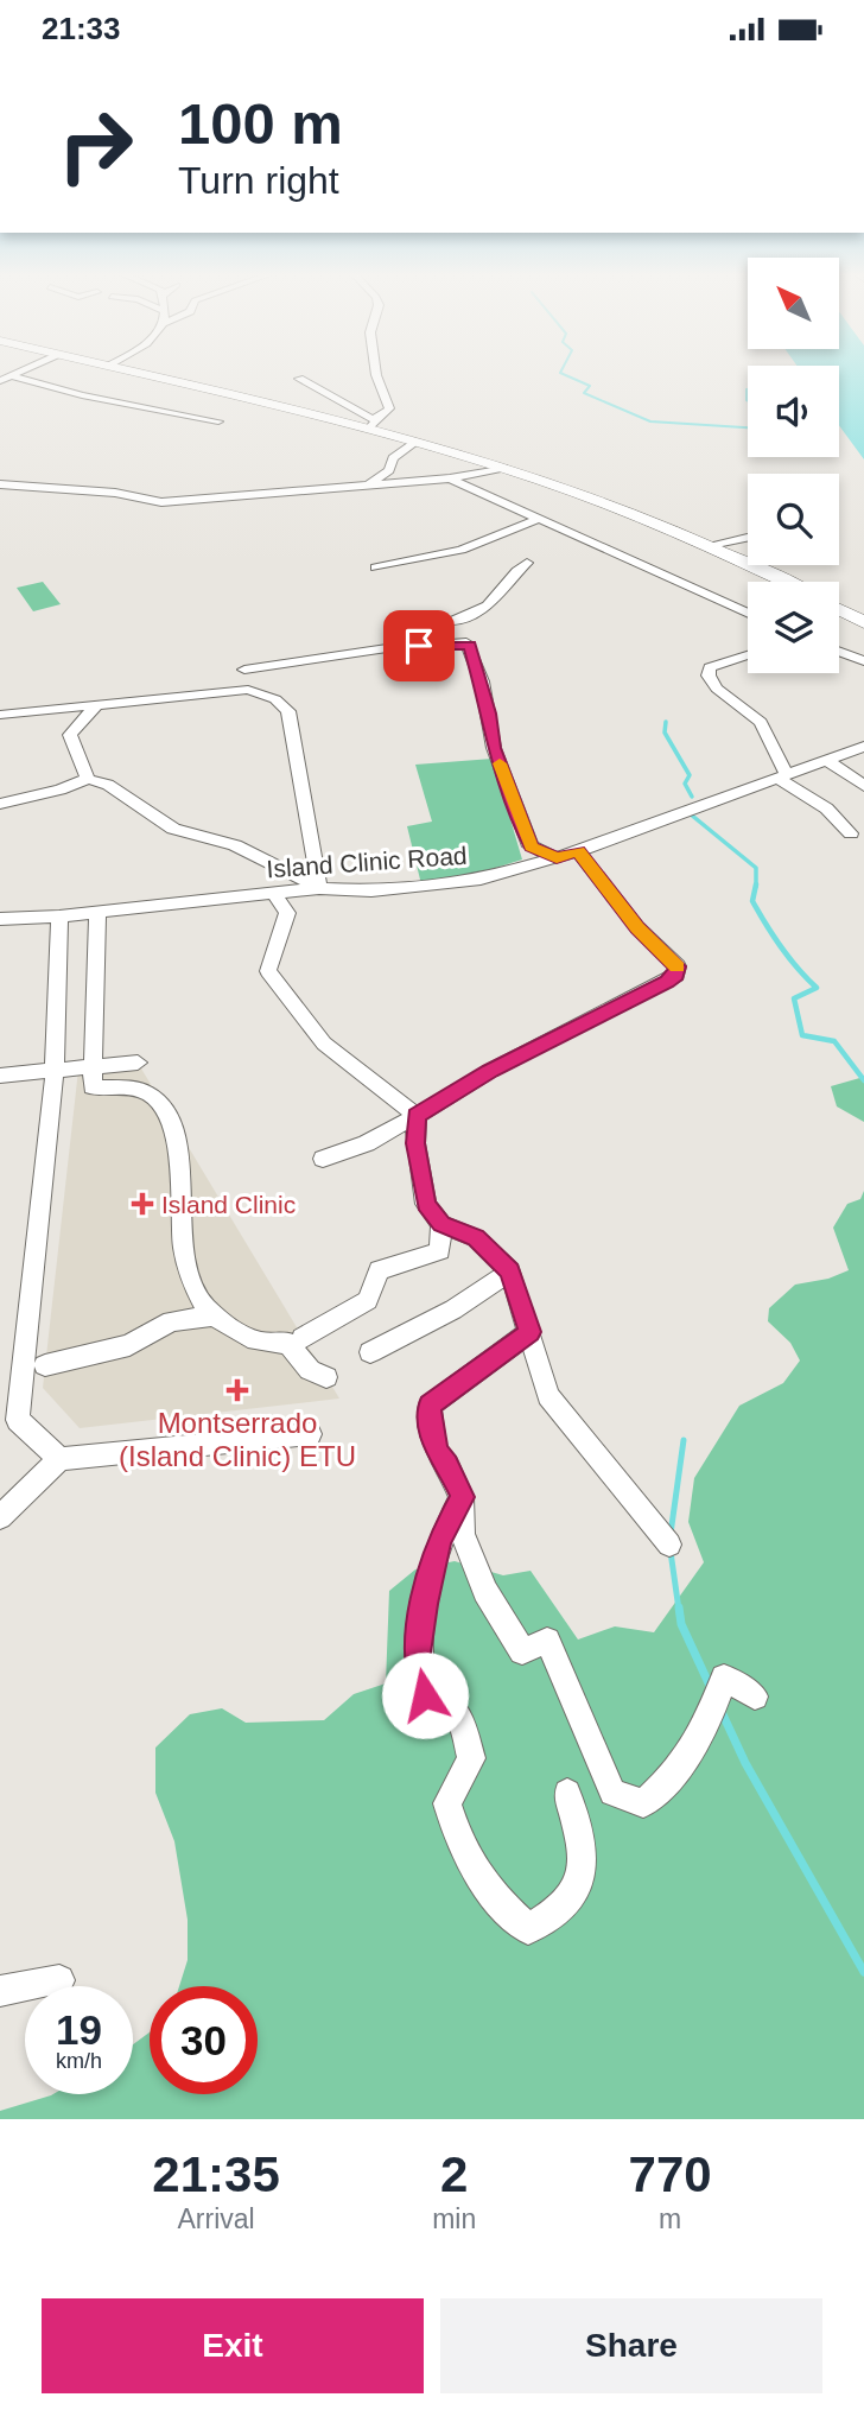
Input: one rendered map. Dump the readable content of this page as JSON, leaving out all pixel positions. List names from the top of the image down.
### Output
{
  "streets": {
    "street": ["Island Clinic Road"]
  },
  "places": {
    "health": ["Island Clinic", "Montserrado (Island Clinic) ETU"]
  },
  "north": "top left",
  "page": {
    "status": "21:33",
    "turn": ["100 m", "Turn right"],
    "speed": "19 km/h",
    "limit": "30",
    "eta": [
      "21:35",
      "Arrival",
      "2",
      "min",
      "770",
      "m"
    ],
    "buttons": ["Exit", "Share"]
  }
}
